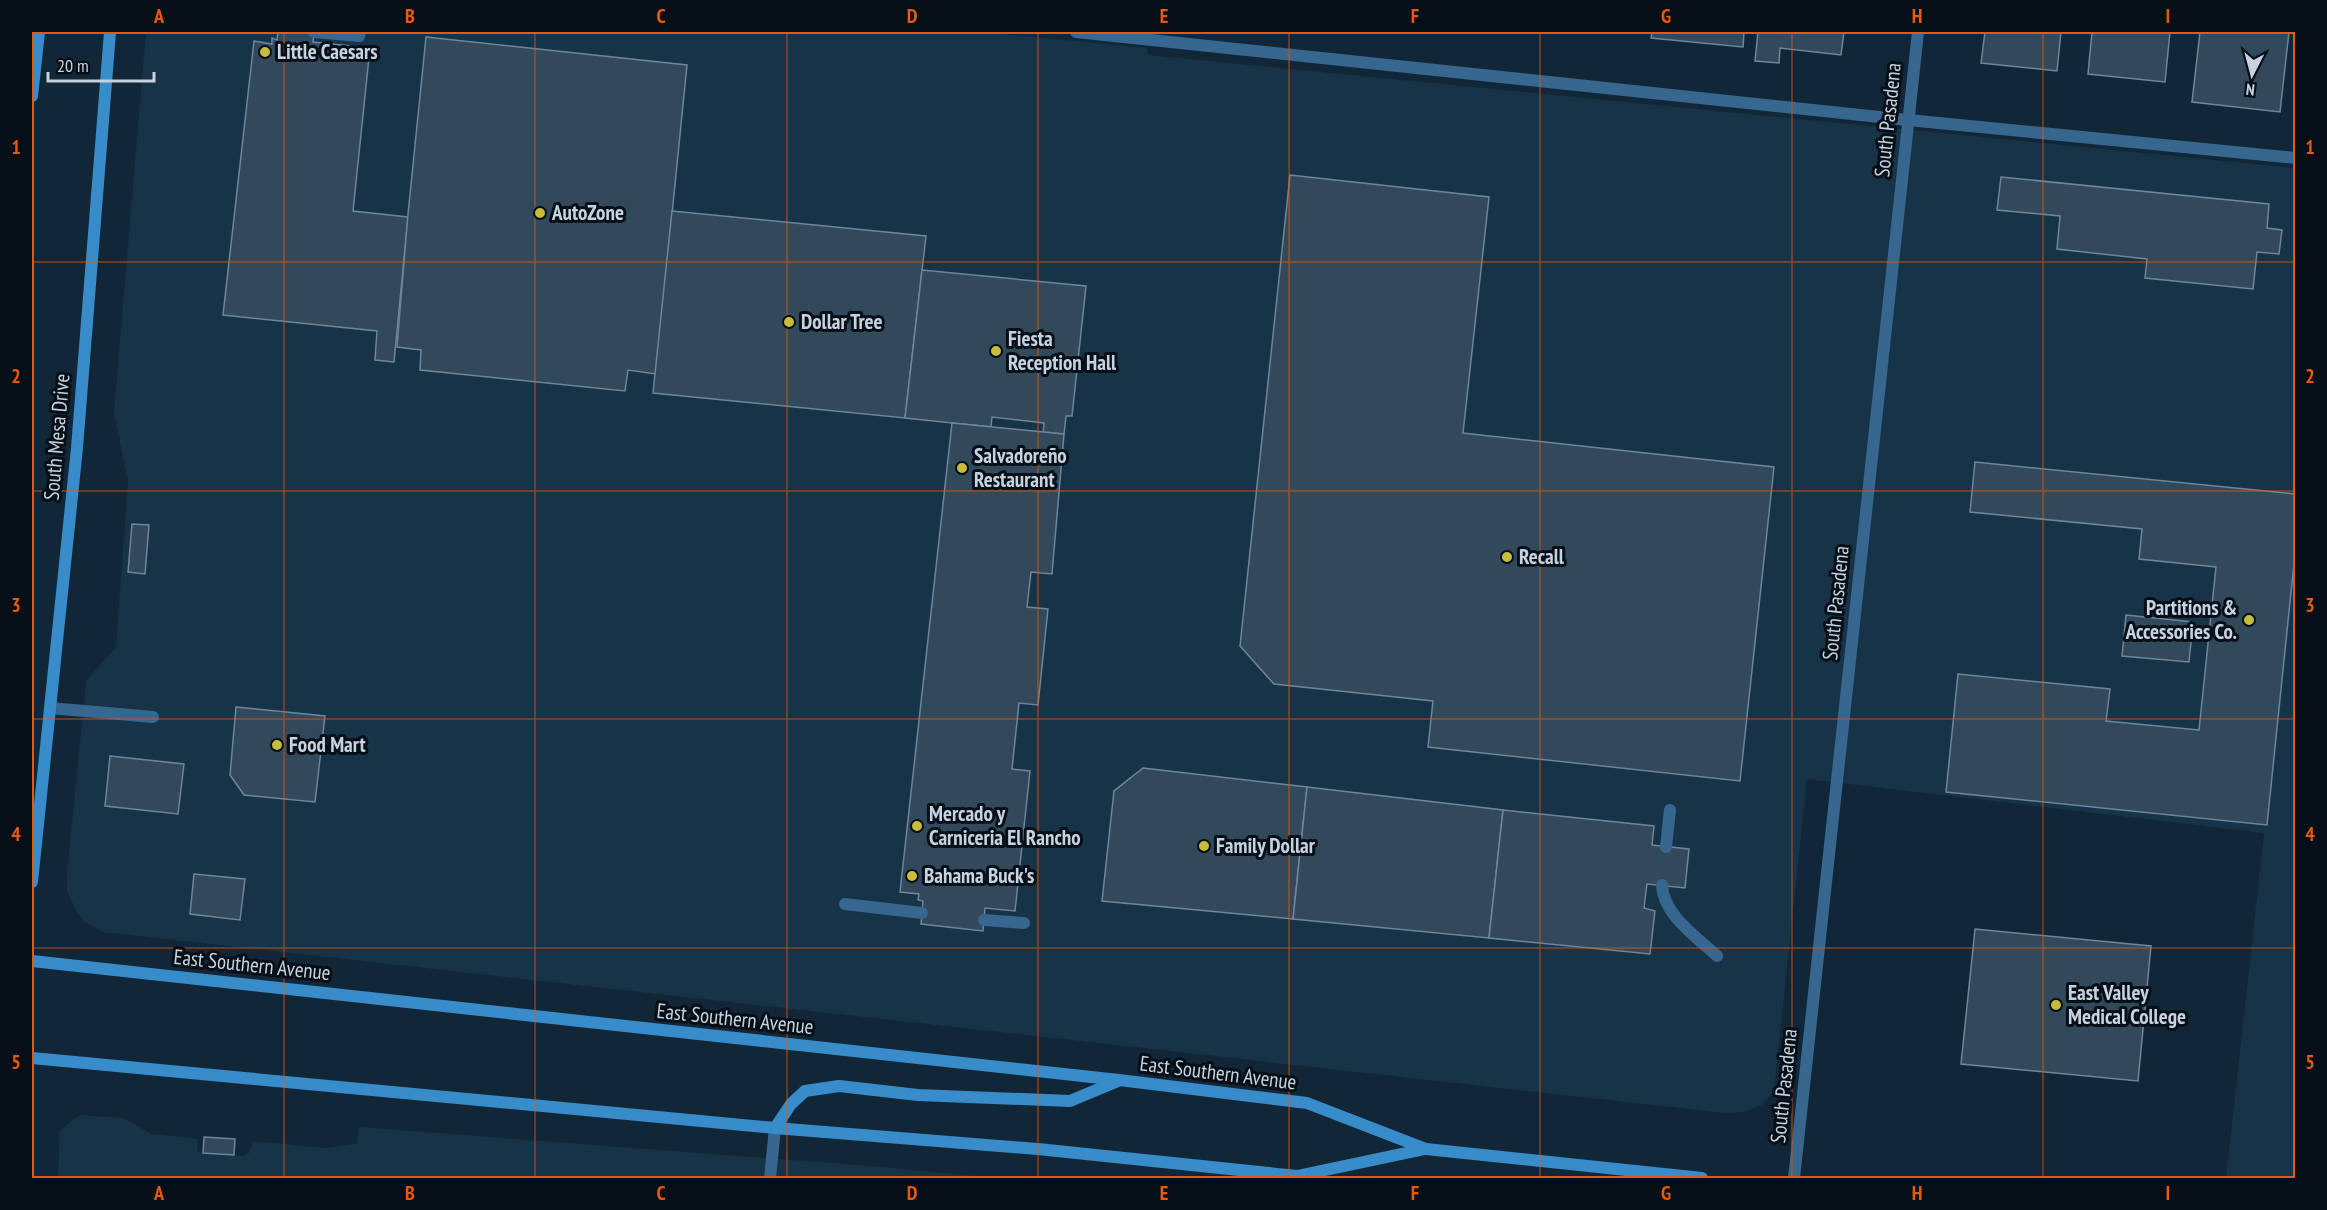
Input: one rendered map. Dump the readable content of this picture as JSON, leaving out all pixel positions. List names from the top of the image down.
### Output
{
  "streets": {
    "main road": ["South Mesa Drive", "East Southern Avenue"],
    "street": ["South Pasadena"]
  },
  "places": [
    "Little Caesars",
    "AutoZone",
    "Dollar Tree",
    "Fiesta Reception Hall",
    "Salvadoreño Restaurant",
    "Recall",
    "Partitions & Accessories Co.",
    "Food Mart",
    "Mercado y Carniceria El Rancho",
    "Family Dollar",
    "Bahama Buck's",
    "East Valley Medical College"
  ],
  "scale_bar": "20 m",
  "north": "bottom",
  "grid": {
    "columns": [
      "A",
      "B",
      "C",
      "D",
      "E",
      "F",
      "G",
      "H",
      "I"
    ],
    "rows": [
      "1",
      "2",
      "3",
      "4",
      "5"
    ]
  }
}
